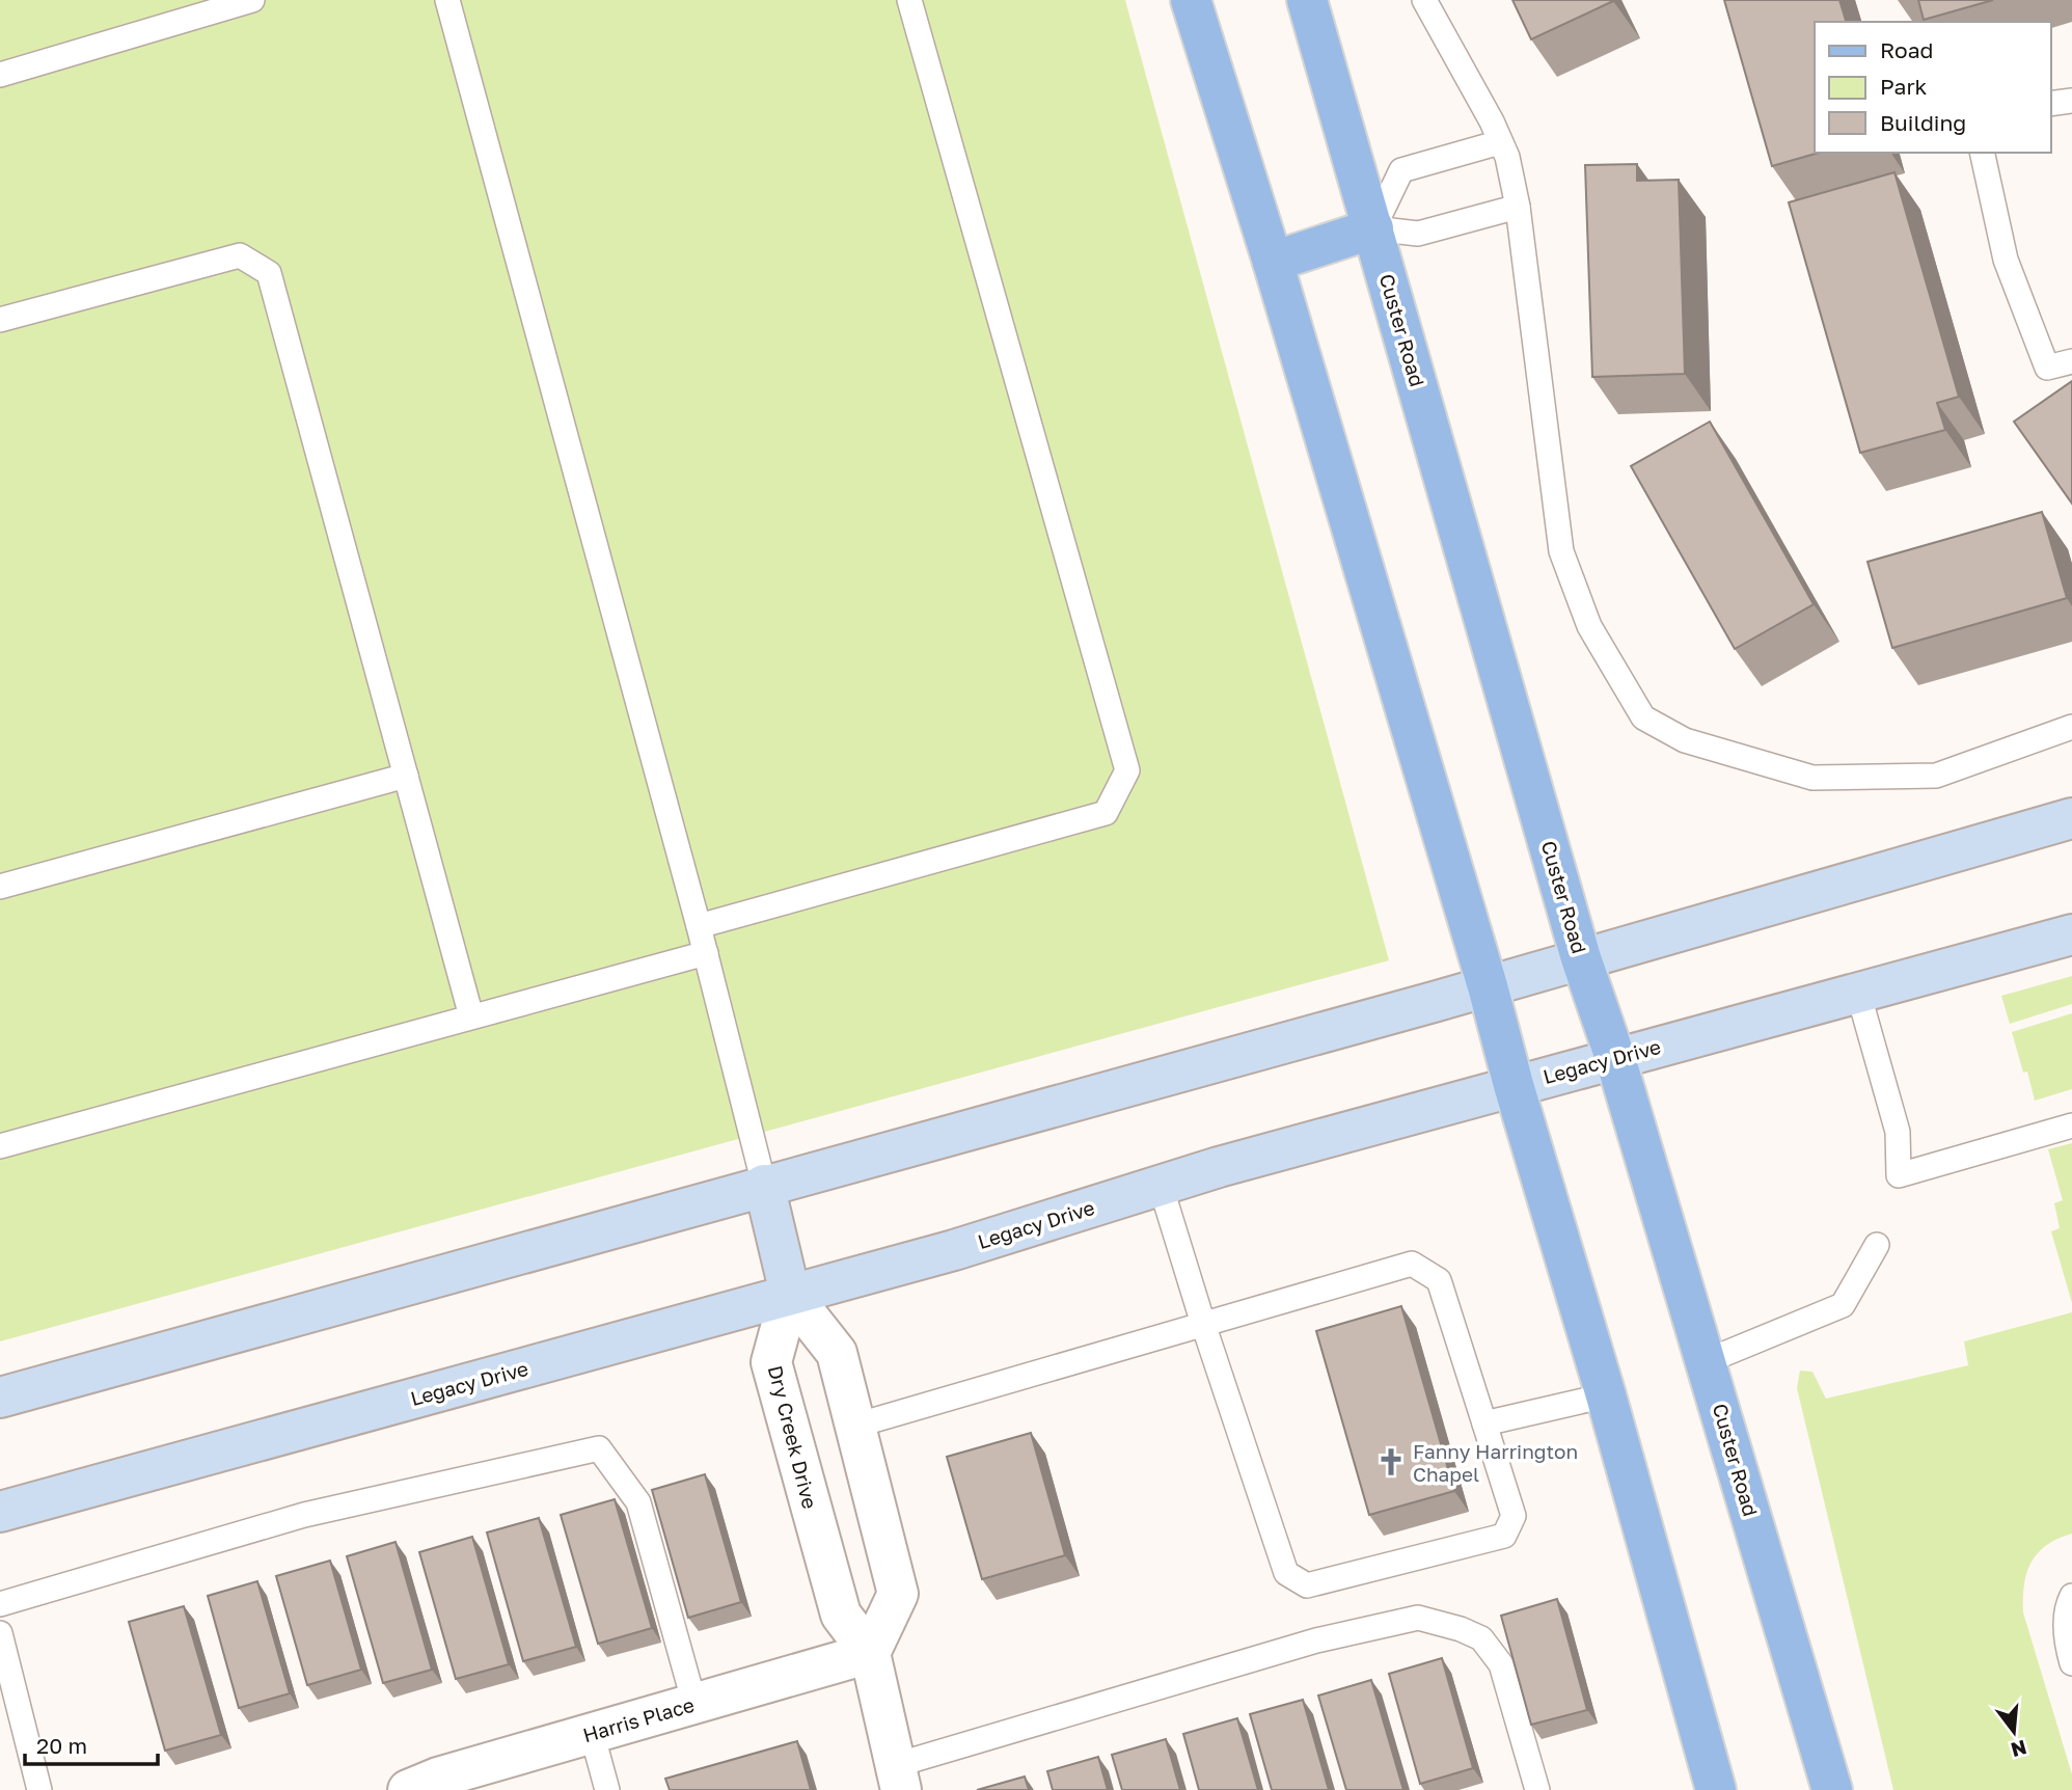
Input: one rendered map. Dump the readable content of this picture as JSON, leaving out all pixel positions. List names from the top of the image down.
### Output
{
  "streets": {
    "main road": ["Custer Road", "Legacy Drive"],
    "street": ["Dry Creek Drive", "Harris Place"]
  },
  "crossings": [
    ["Custer Road", "Legacy Drive"],
    ["Legacy Drive", "Dry Creek Drive"],
    ["Dry Creek Drive", "Harris Place"]
  ],
  "places": {
    "church": ["Fanny Harrington Chapel"]
  },
  "legend": ["Road", "Park", "Building"],
  "scale_bar": "20 m",
  "north": "bottom"
}
